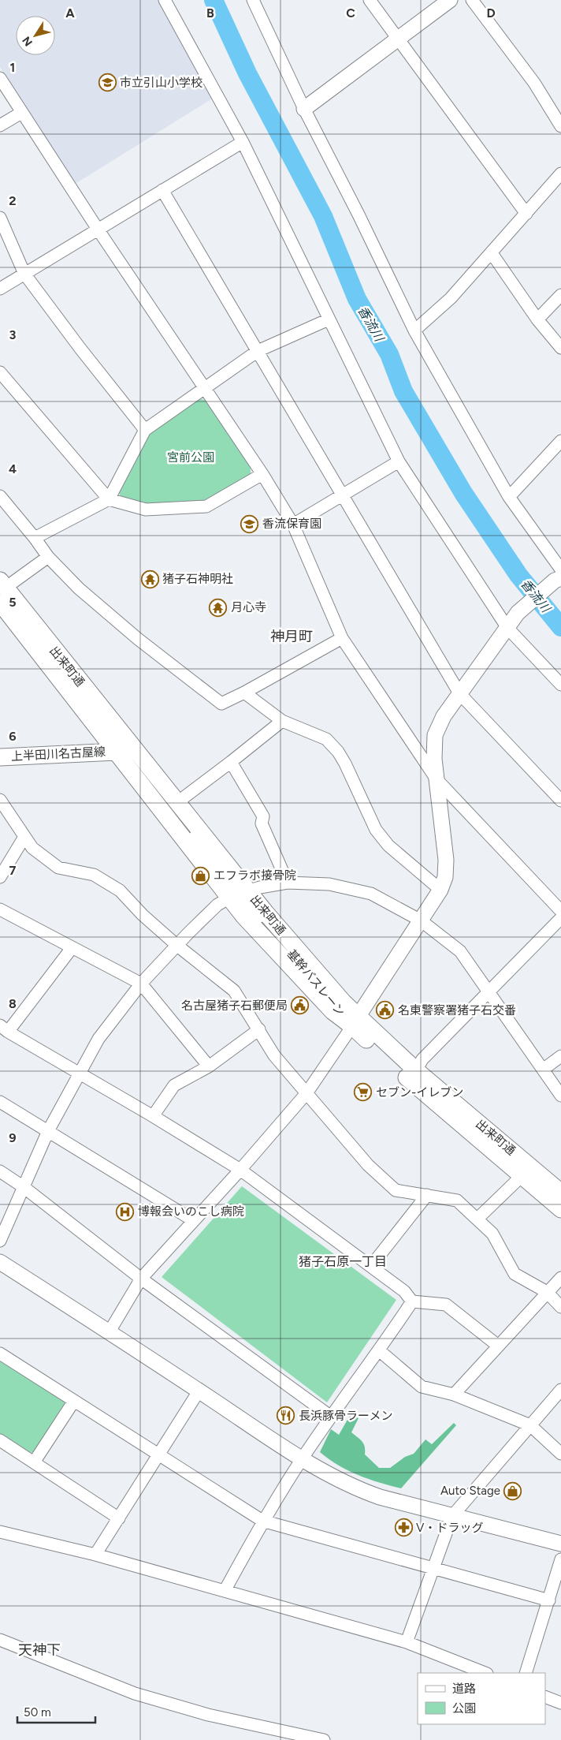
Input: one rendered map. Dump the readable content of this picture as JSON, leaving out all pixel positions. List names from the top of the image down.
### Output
{
  "streets": {
    "main road": ["出来町通", "上半田川名古屋線"]
  },
  "crossings": [
    ["出来町通", "上半田川名古屋線"]
  ],
  "districts": ["神月町", "猪子石原一丁目", "天神下"],
  "water": ["香流川"],
  "parks": ["宮前公園"],
  "places": {
    "school or university": ["市立引山小学校", "香流保育園"],
    "temple": ["猪子石神明社", "月心寺"],
    "shop": ["エフラボ接骨院", "Auto Stage"],
    "public building": ["名古屋猪子石郵便局", "名東警察署猪子石交番"],
    "supermarket": ["セブン-イレブン"],
    "hospital": ["博報会いのこし病院"],
    "restaurant": ["長浜豚骨ラーメン"],
    "pharmacy": ["V・ドラッグ"]
  },
  "legend": ["道路", "公園"],
  "scale_bar": "50 m",
  "north": "bottom left",
  "grid": {
    "columns": [
      "A",
      "B",
      "C",
      "D"
    ],
    "rows": [
      "1",
      "2",
      "3",
      "4",
      "5",
      "6",
      "7",
      "8",
      "9"
    ]
  }
}
